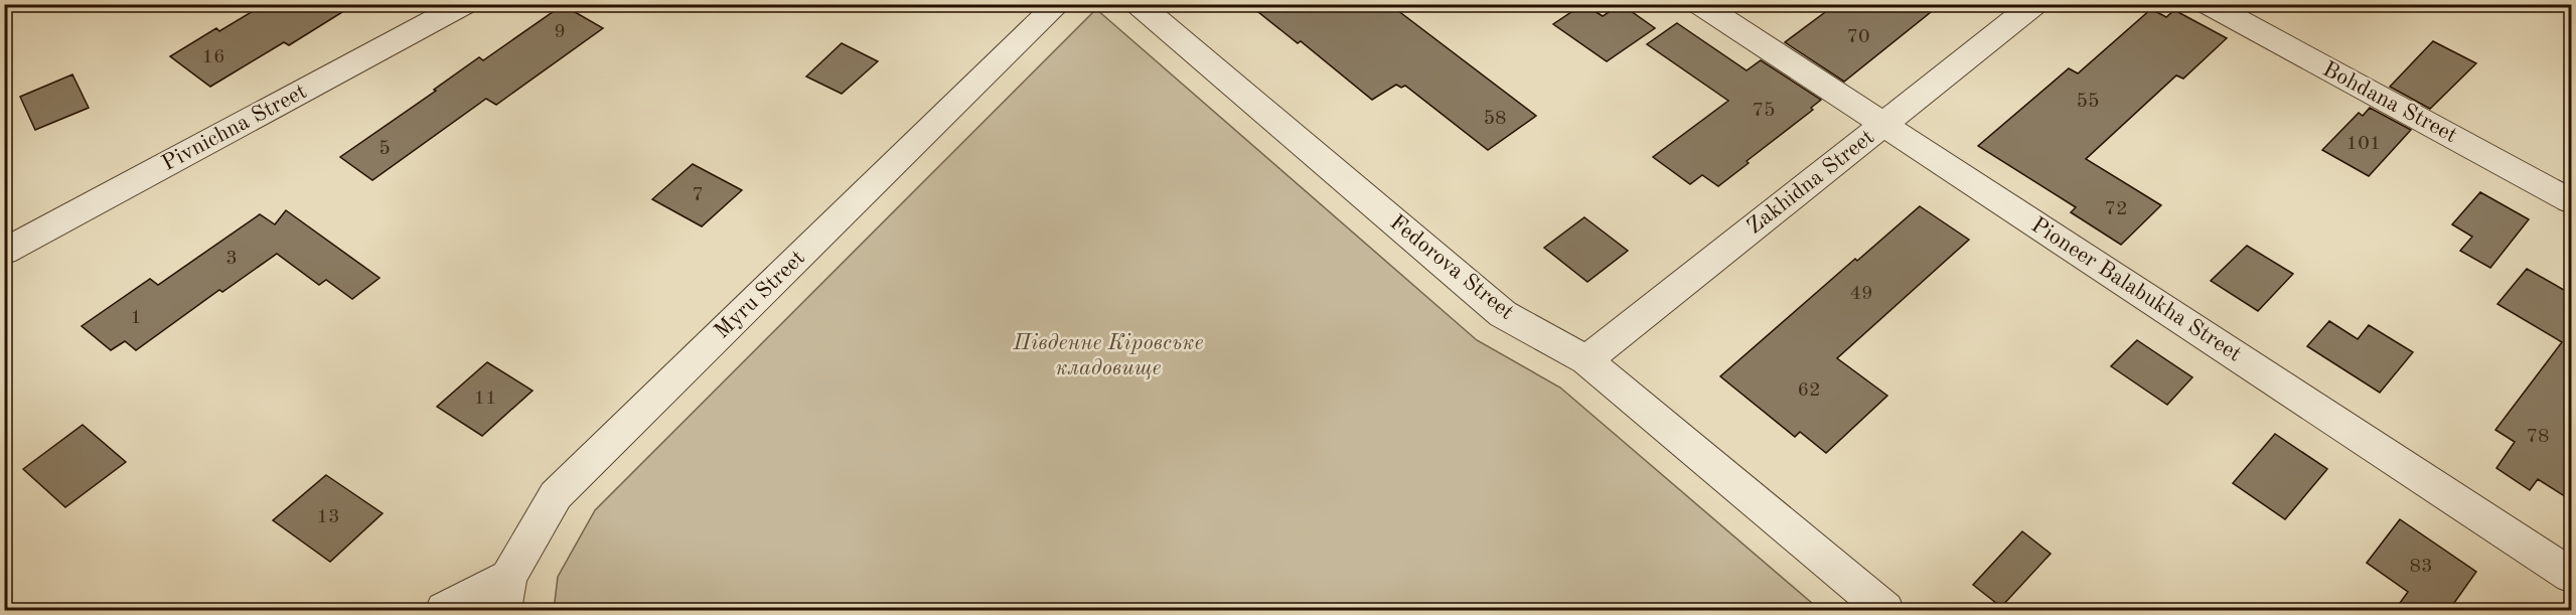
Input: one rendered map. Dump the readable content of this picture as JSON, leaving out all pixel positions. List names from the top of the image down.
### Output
{
  "streets": {
    "street": [
      "Bohdana Street",
      "Pivnichna Street",
      "Zakhidna Street",
      "Fedorova Street",
      "Pioneer Balabukha Street",
      "Myru Street"
    ]
  },
  "crossings": [
    ["Zakhidna Street", "Fedorova Street"],
    ["Zakhidna Street", "Pioneer Balabukha Street"]
  ],
  "parks": ["Південне Кіровське кладовище"],
  "house_numbers": [
    "9",
    "70",
    "16",
    "55",
    "75",
    "58",
    "101",
    "5",
    "7",
    "72",
    "3",
    "49",
    "1",
    "62",
    "11",
    "78",
    "13",
    "83"
  ]
}
